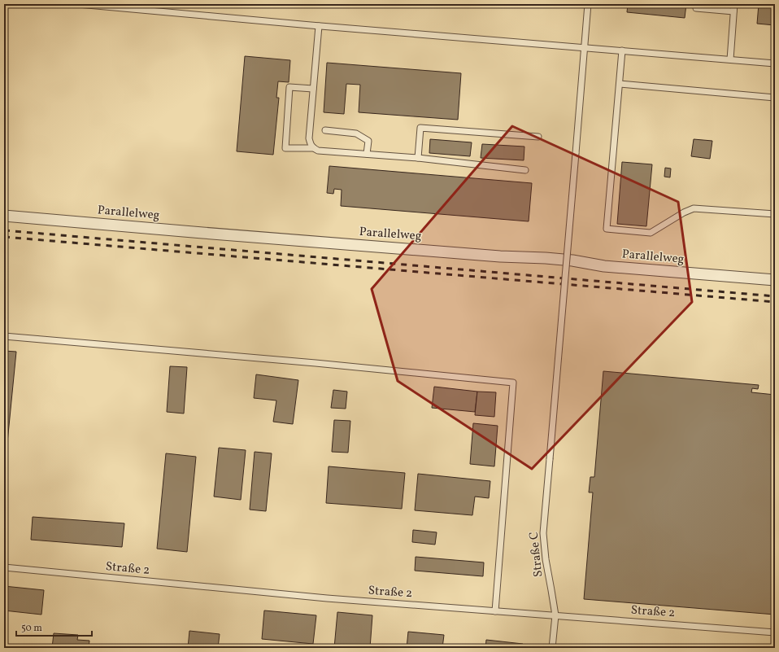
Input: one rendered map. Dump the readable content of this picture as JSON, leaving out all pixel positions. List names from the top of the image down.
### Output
{
  "streets": {
    "street": ["Parallelweg"],
    "lane": ["Straße C", "Straße 2"]
  },
  "crossings": [
    ["Straße C", "Straße 2"]
  ],
  "scale_bar": "50 m"
}
